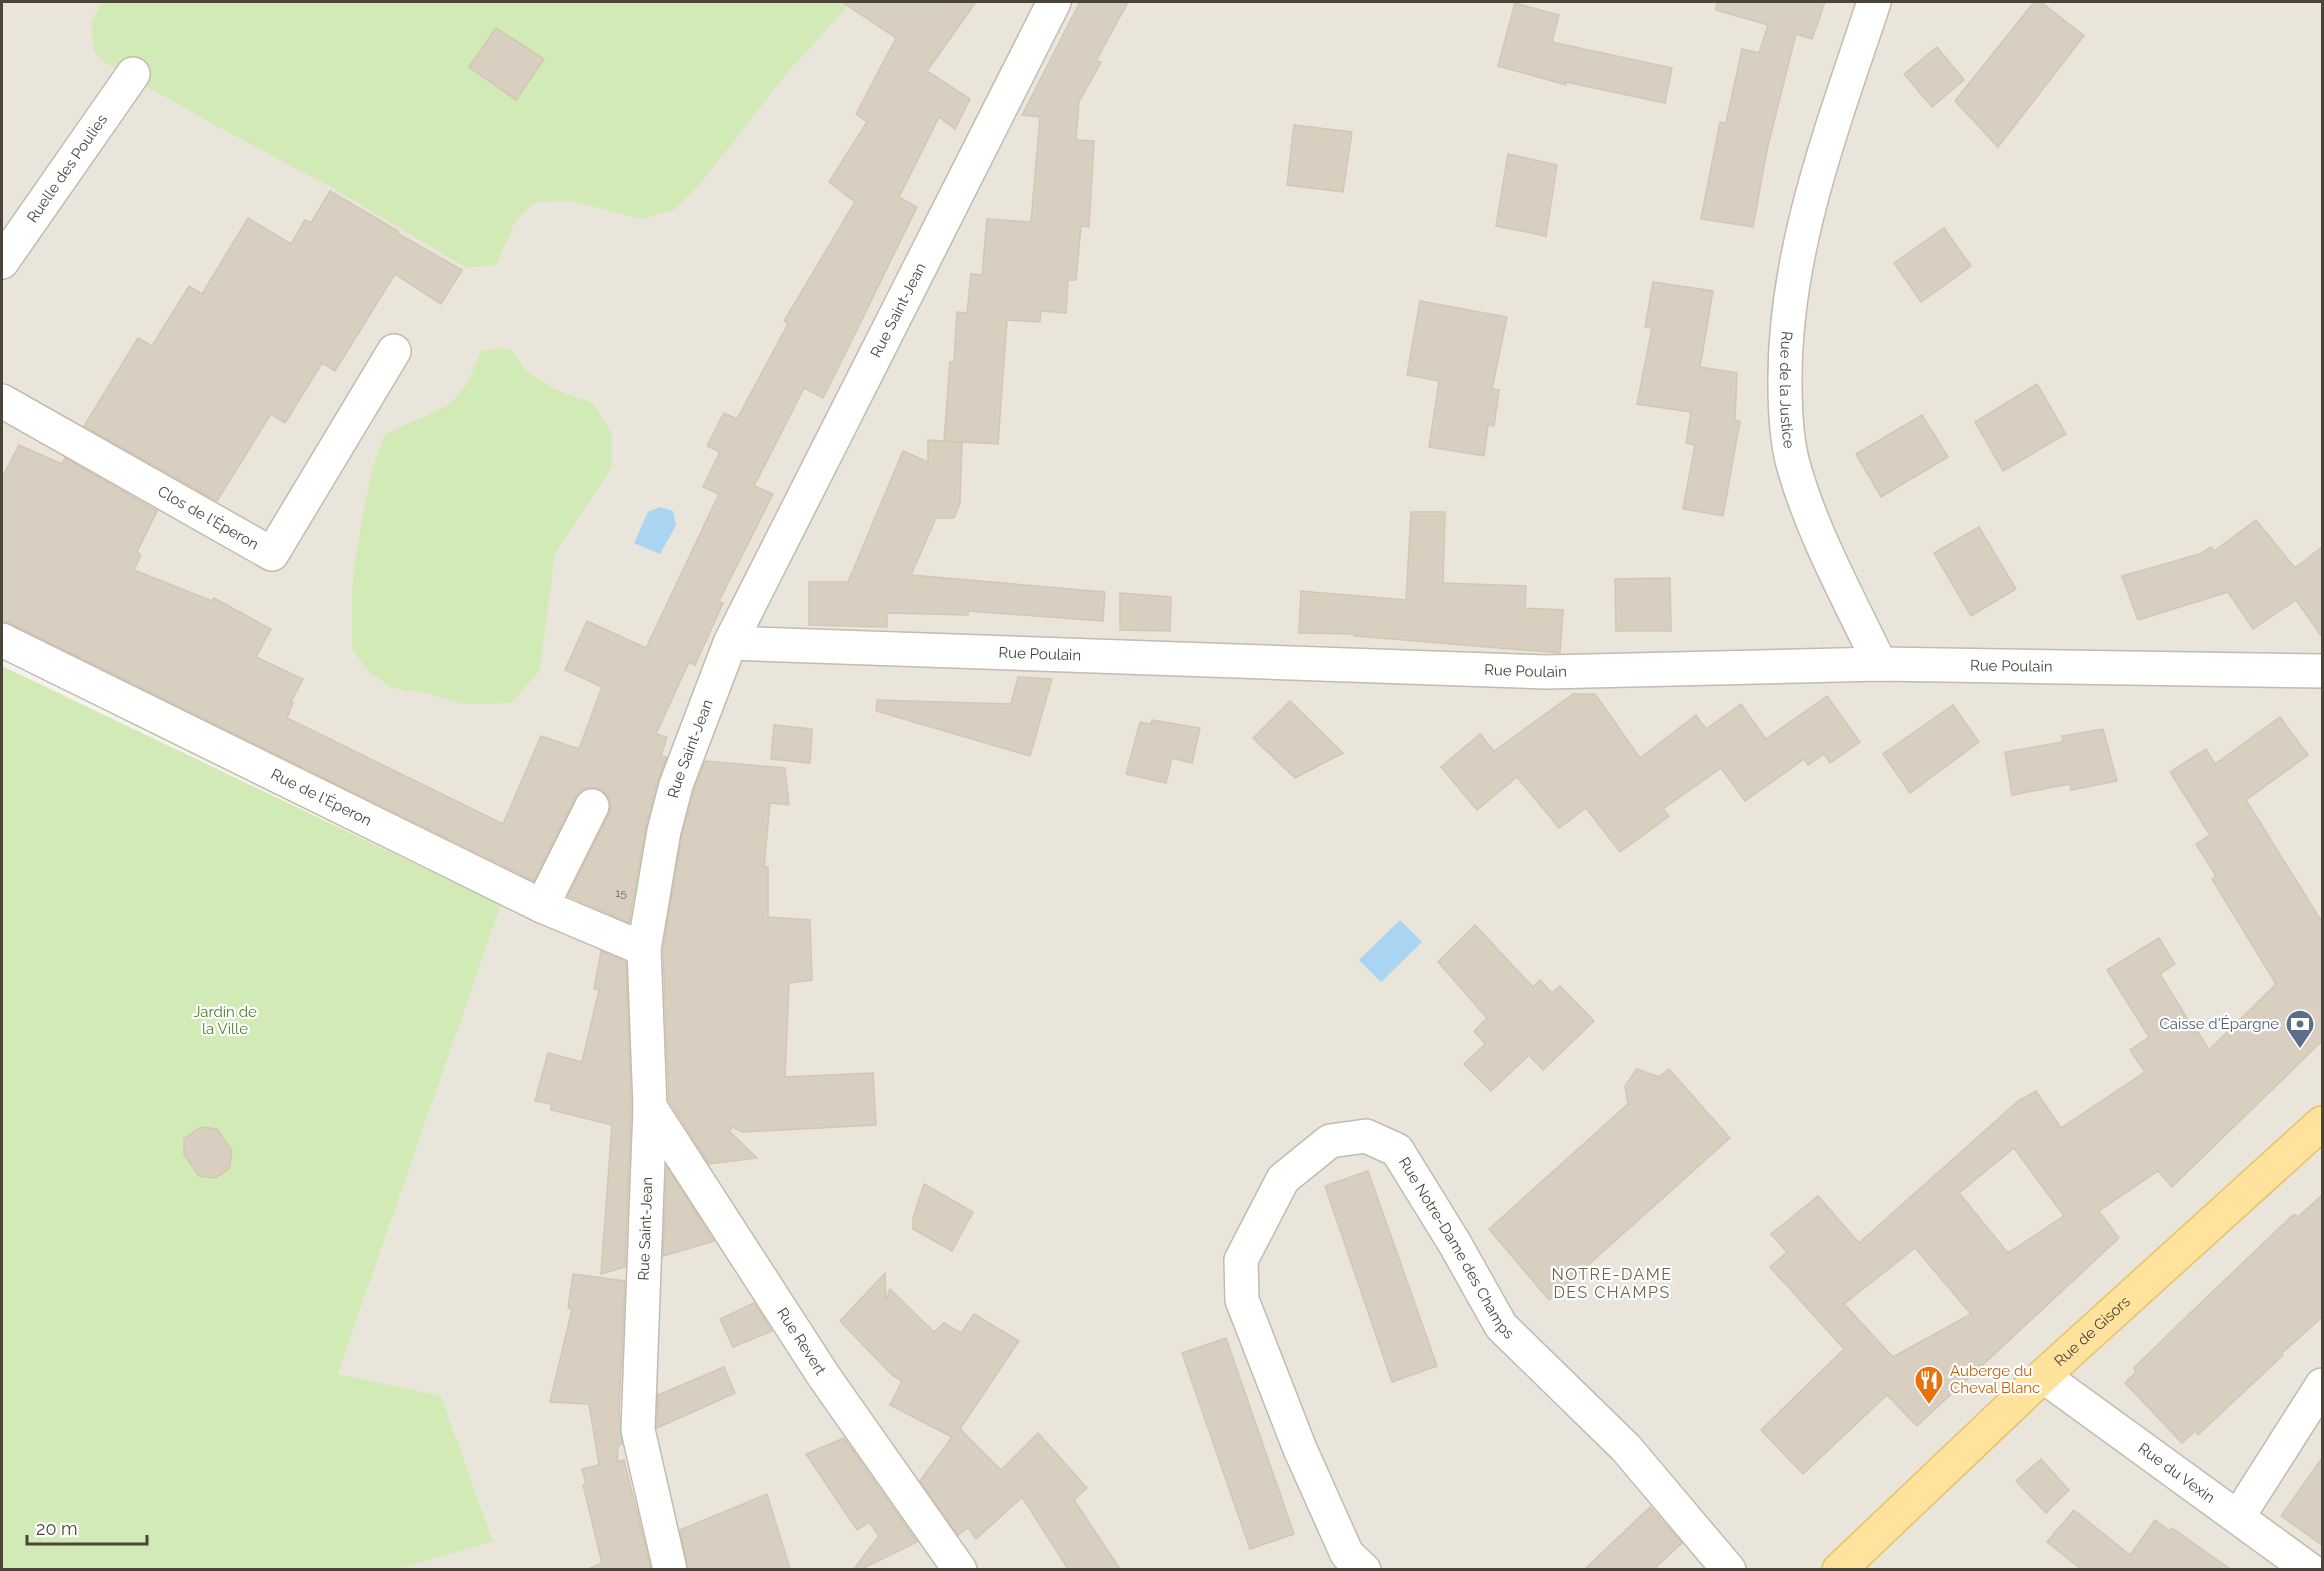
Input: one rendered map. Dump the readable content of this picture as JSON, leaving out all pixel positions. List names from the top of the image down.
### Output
{
  "streets": {
    "main road": ["Rue de Gisors"],
    "street": [
      "Ruelle des Poulies",
      "Rue Saint-Jean",
      "Rue de la Justice",
      "Clos de l'Éperon",
      "Rue Poulain",
      "Rue de l'Éperon",
      "Rue Notre-Dame des Champs",
      "Rue Revert",
      "Rue du Vexin"
    ]
  },
  "crossings": [
    ["Rue Saint-Jean", "Rue Poulain"],
    ["Rue Saint-Jean", "Rue de l'Éperon"],
    ["Rue Saint-Jean", "Rue Revert"],
    ["Rue de la Justice", "Rue Poulain"],
    ["Rue de Gisors", "Rue du Vexin"]
  ],
  "districts": ["NOTRE-DAME DES CHAMPS"],
  "parks": ["Jardin de la Ville"],
  "places": {
    "bank": ["Caisse d'Épargne"],
    "restaurant": ["Auberge du Cheval Blanc"]
  },
  "house_numbers": ["15"],
  "scale_bar": "20 m"
}
